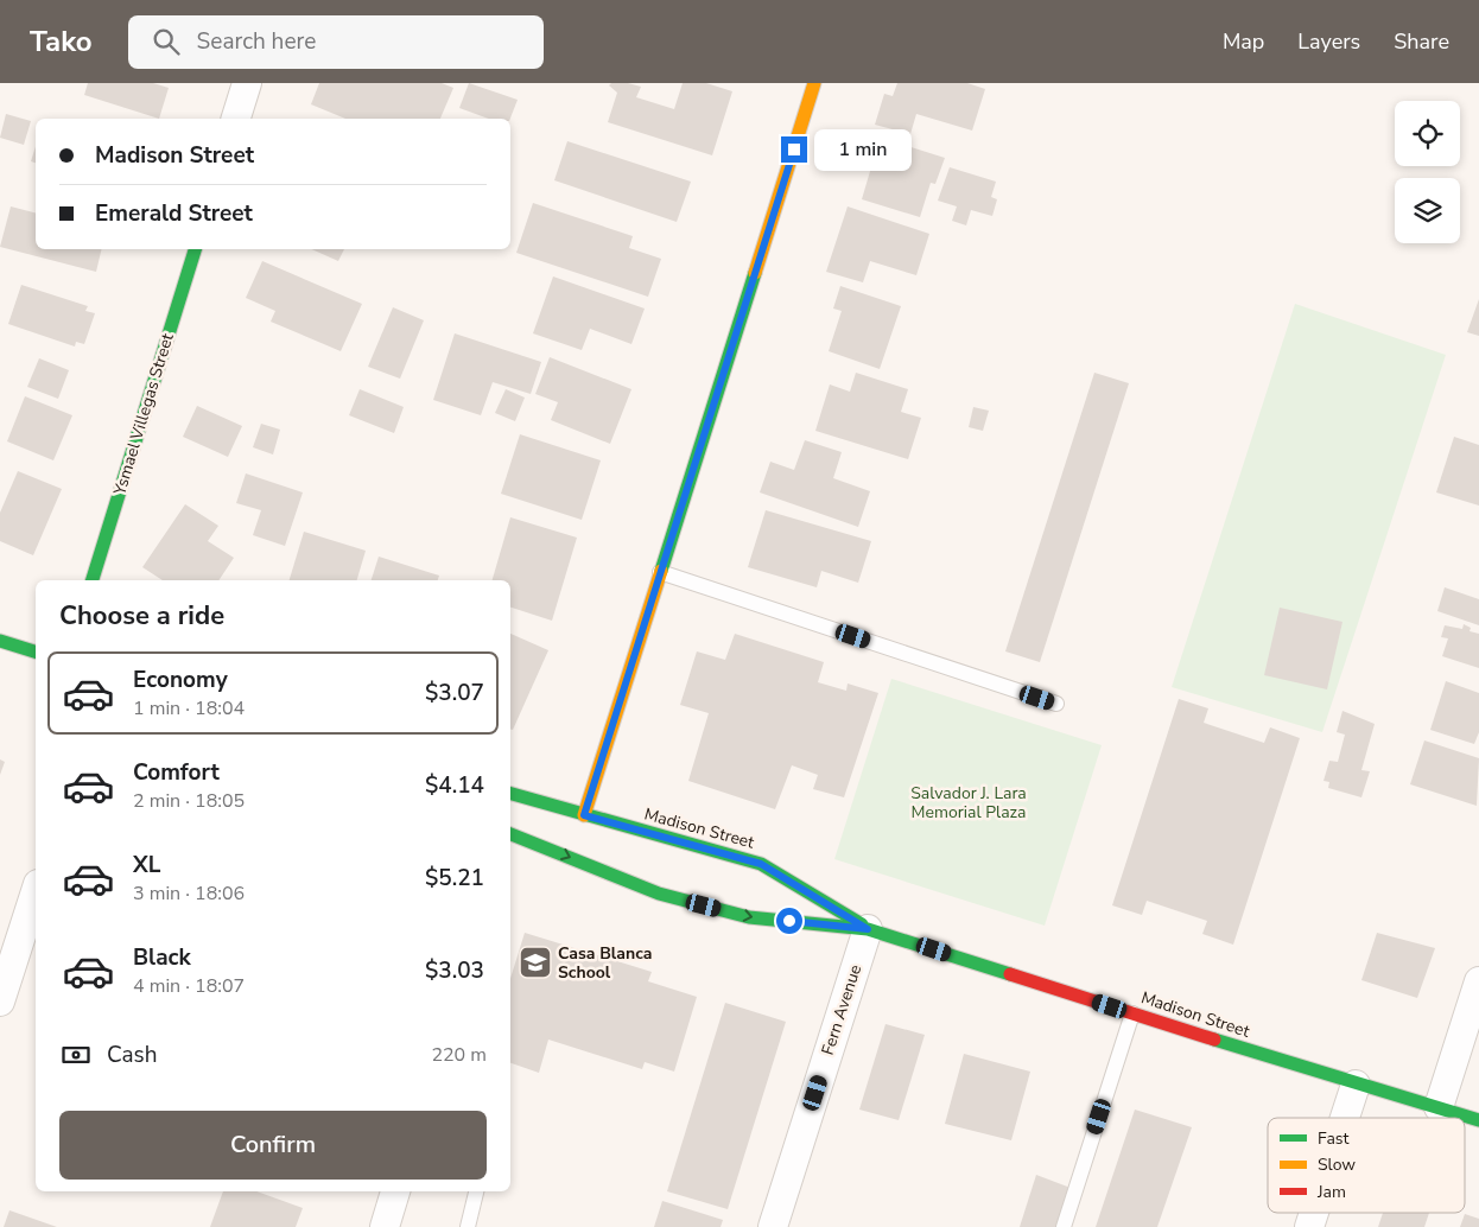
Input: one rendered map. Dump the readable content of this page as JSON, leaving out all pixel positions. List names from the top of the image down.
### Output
{
  "streets": {
    "street": ["Ysmael Villegas Street", "Madison Street", "Fern Avenue"]
  },
  "crossings": [
    ["Madison Street", "Fern Avenue"]
  ],
  "parks": ["Salvador J. Lara Memorial Plaza"],
  "places": {
    "school or university": ["Casa Blanca School"]
  },
  "legend": ["Fast", "Slow", "Jam"],
  "page": {
    "header": "Tako",
    "search": "Search here",
    "nav": ["Map", "Layers", "Share"],
    "banner": ["Madison Street", "Emerald Street"],
    "bubble": "1 min",
    "heading": "Choose a ride",
    "list": [
      {
        "name": "Economy",
        "note": "1 min · 18:04",
        "value": "$3.07"
      },
      {
        "name": "Comfort",
        "note": "2 min · 18:05",
        "value": "$4.14"
      },
      {
        "name": "XL",
        "note": "3 min · 18:06",
        "value": "$5.21"
      },
      {
        "name": "Black",
        "note": "4 min · 18:07",
        "value": "$3.03"
      }
    ],
    "pay": ["Cash", "220 m"],
    "buttons": "Confirm"
  }
}
